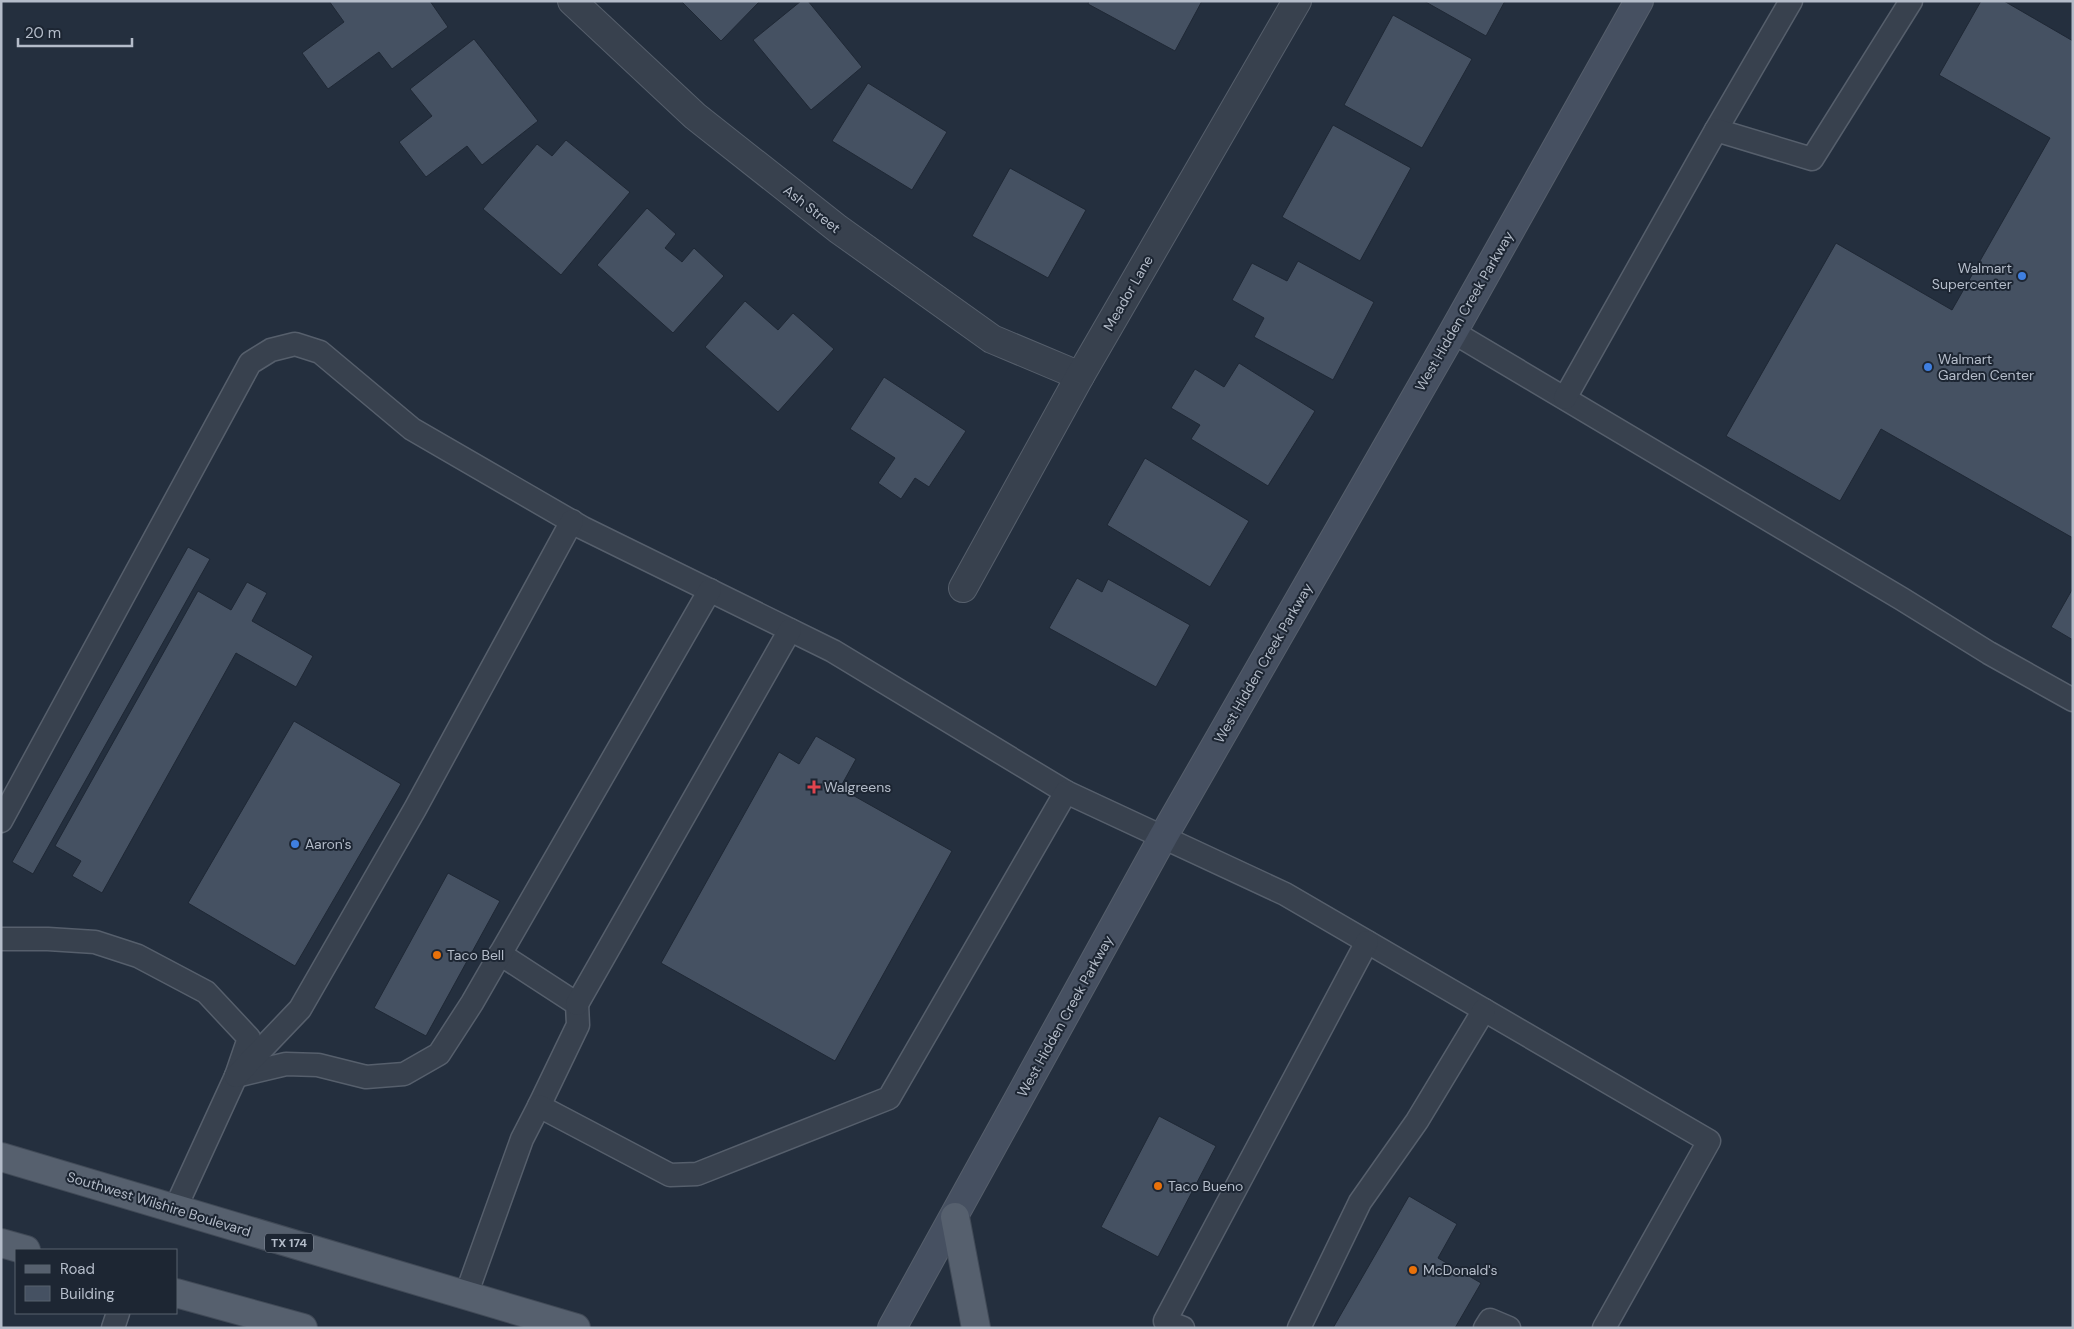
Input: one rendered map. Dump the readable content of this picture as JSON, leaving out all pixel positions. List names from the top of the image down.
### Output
{
  "streets": {
    "main road": ["West Hidden Creek Parkway", "Southwest Wilshire Boulevard", "TX 174"],
    "street": ["Ash Street", "Meador Lane"]
  },
  "crossings": [
    ["Ash Street", "Meador Lane"]
  ],
  "places": {
    "other": [
      "Walmart Supercenter",
      "Walmart Garden Center",
      "Aaron's",
      "Taco Bell",
      "Taco Bueno",
      "McDonald's"
    ],
    "health": ["Walgreens"]
  },
  "legend": ["Road", "Building"],
  "scale_bar": "20 m"
}
